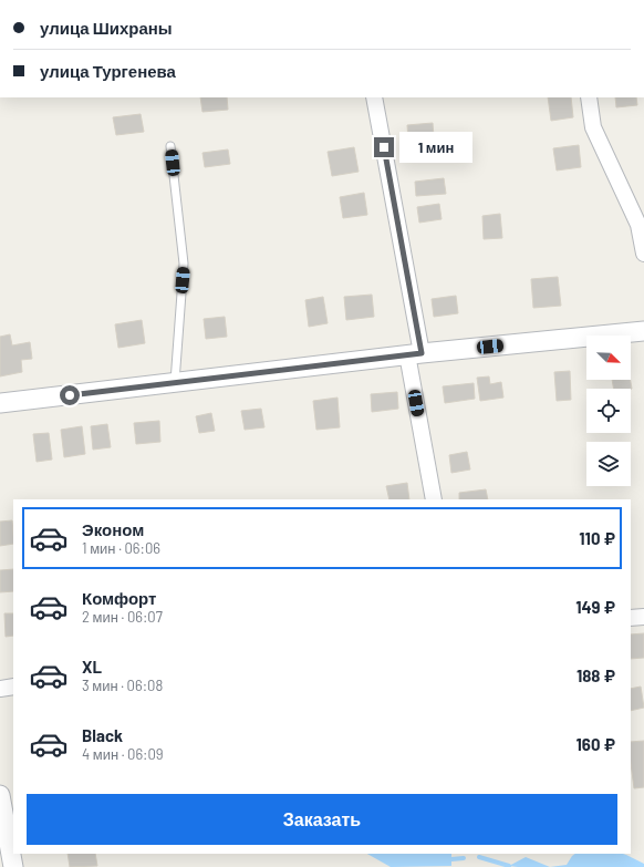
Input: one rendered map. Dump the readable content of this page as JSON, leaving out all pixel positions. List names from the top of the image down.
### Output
{
  "north": "bottom right",
  "page": {
    "banner": ["улица Шихраны", "улица Тургенева"],
    "bubble": "1 мин",
    "list": [
      {
        "name": "Эконом",
        "note": "1 мин · 06:06",
        "value": "110 ₽"
      },
      {
        "name": "Комфорт",
        "note": "2 мин · 06:07",
        "value": "149 ₽"
      },
      {
        "name": "XL",
        "note": "3 мин · 06:08",
        "value": "188 ₽"
      },
      {
        "name": "Black",
        "note": "4 мин · 06:09",
        "value": "160 ₽"
      }
    ],
    "buttons": "Заказать"
  }
}
